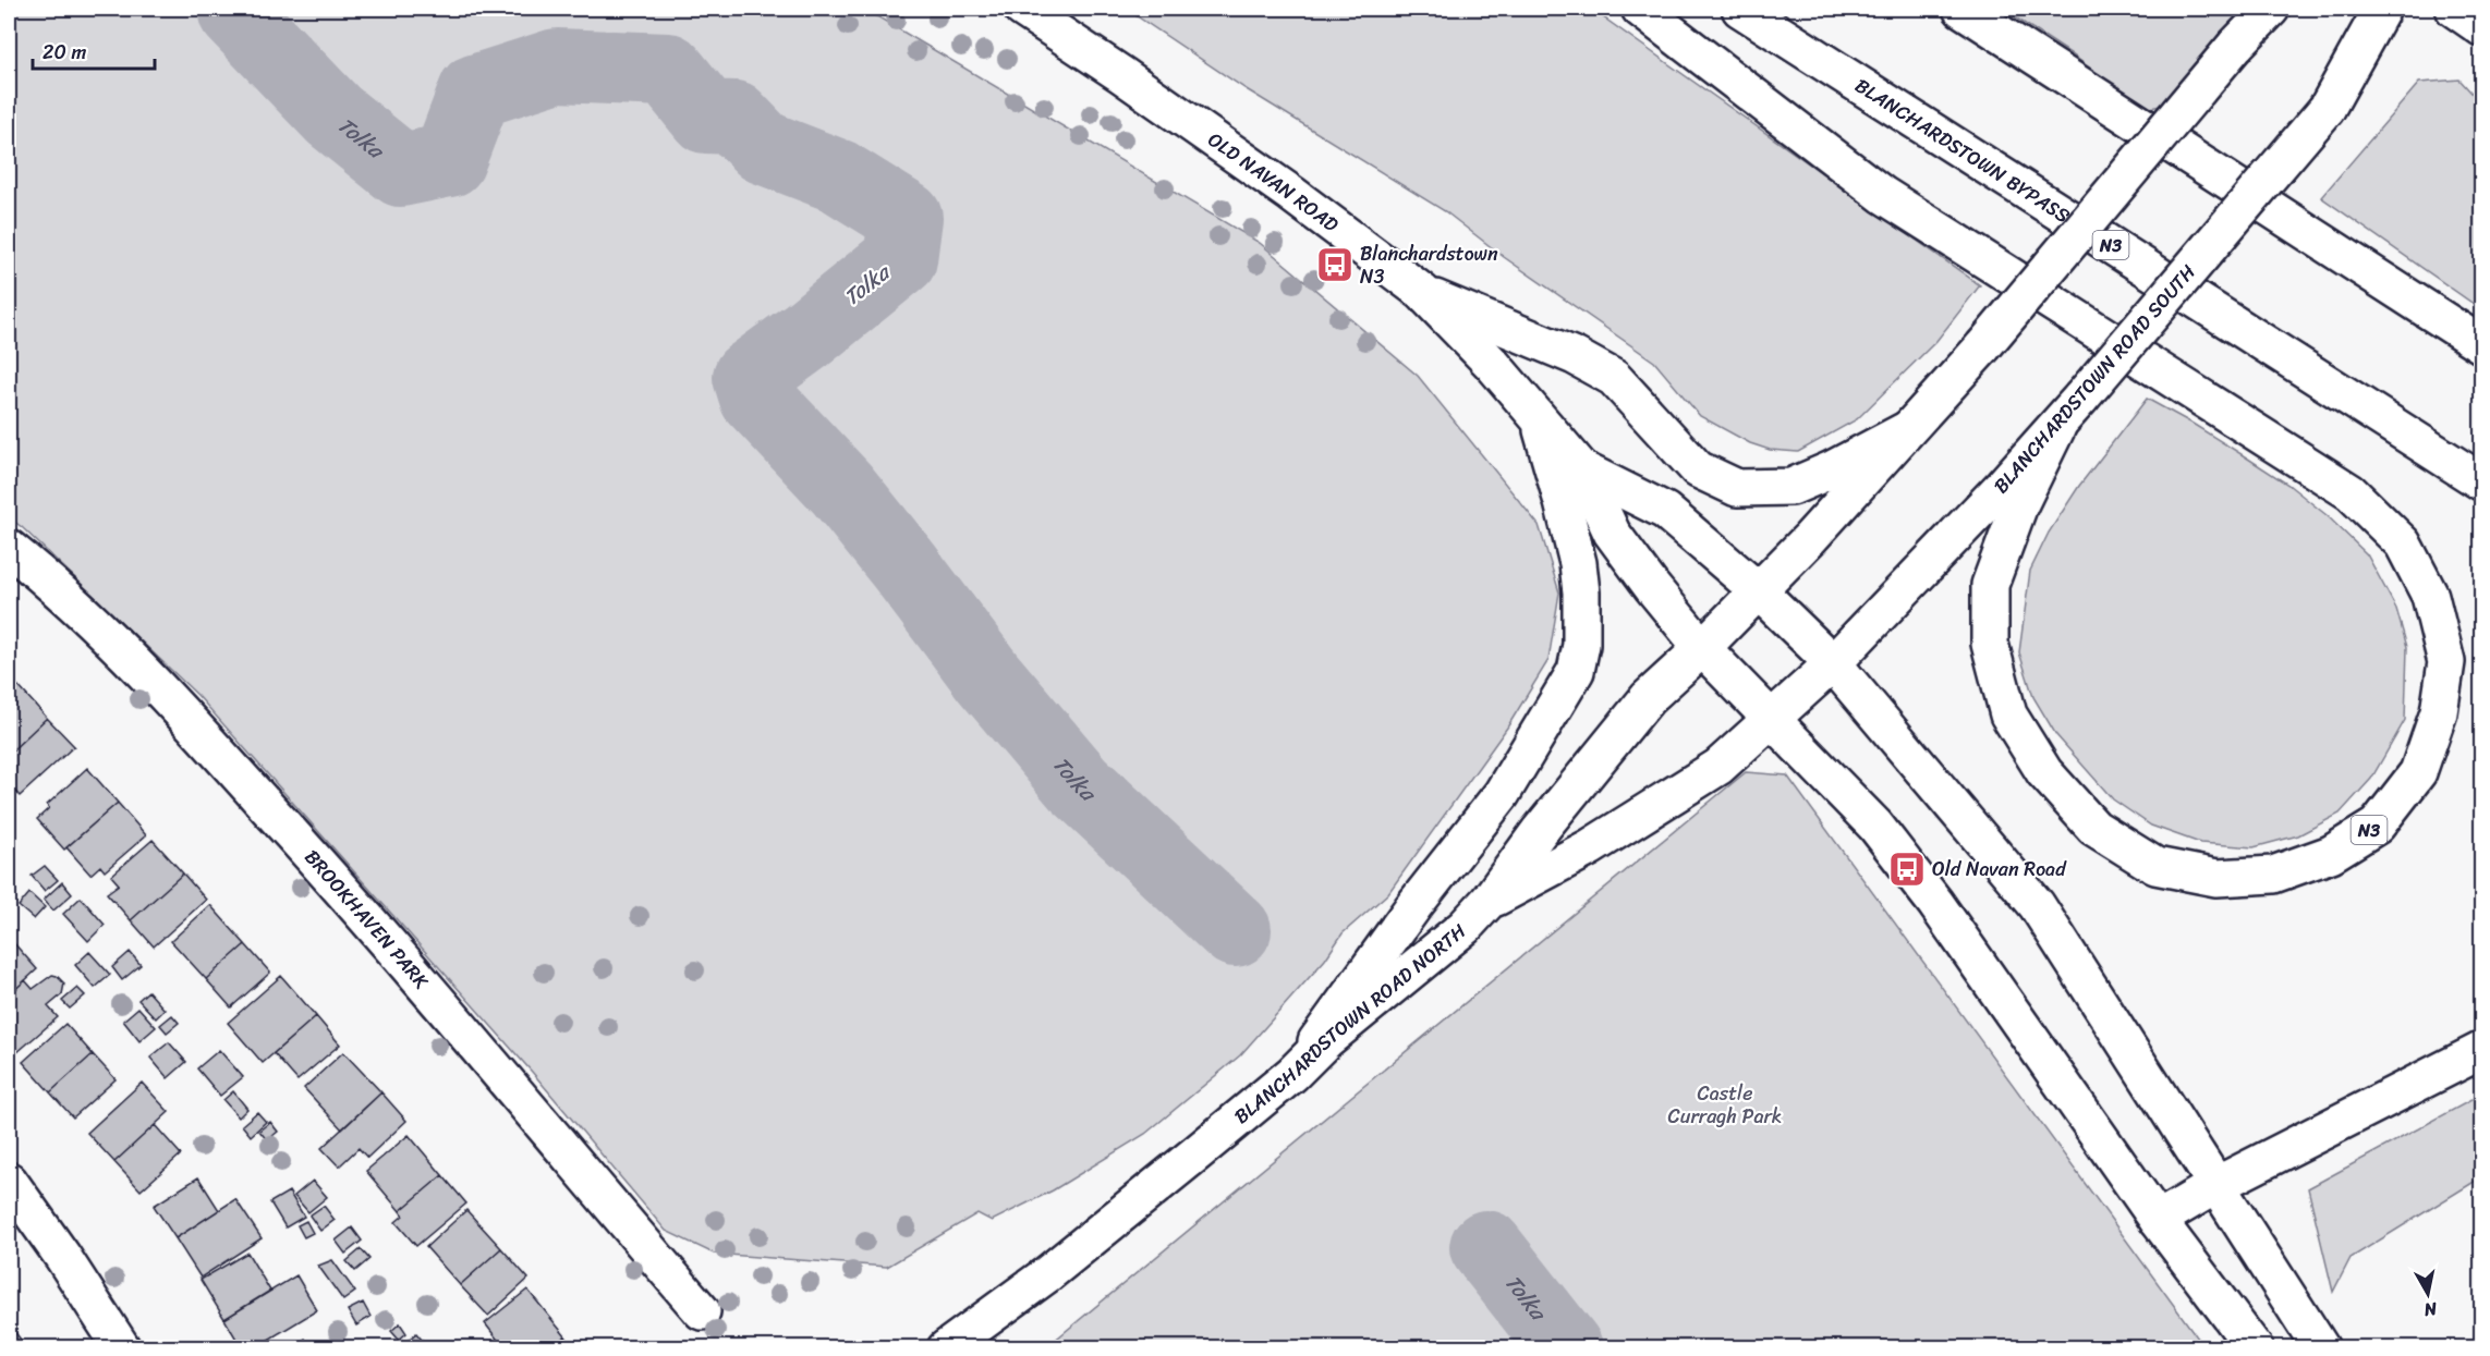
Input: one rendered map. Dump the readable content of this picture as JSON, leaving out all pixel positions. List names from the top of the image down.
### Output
{
  "streets": {
    "main road": [
      "BLANCHARDSTOWN BYPASS",
      "OLD NAVAN ROAD",
      "N3",
      "BLANCHARDSTOWN ROAD SOUTH",
      "BROOKHAVEN PARK",
      "BLANCHARDSTOWN ROAD NORTH"
    ]
  },
  "crossings": [
    ["OLD NAVAN ROAD", "BLANCHARDSTOWN ROAD SOUTH"],
    ["OLD NAVAN ROAD", "BLANCHARDSTOWN ROAD NORTH"],
    ["N3", "BLANCHARDSTOWN ROAD SOUTH"],
    ["BLANCHARDSTOWN ROAD SOUTH", "BLANCHARDSTOWN ROAD NORTH"]
  ],
  "water": ["Tolka"],
  "parks": ["Castle Curragh Park"],
  "places": {
    "bus stop": ["Blanchardstown N3", "Old Navan Road"]
  },
  "scale_bar": "20 m",
  "north": "bottom"
}
